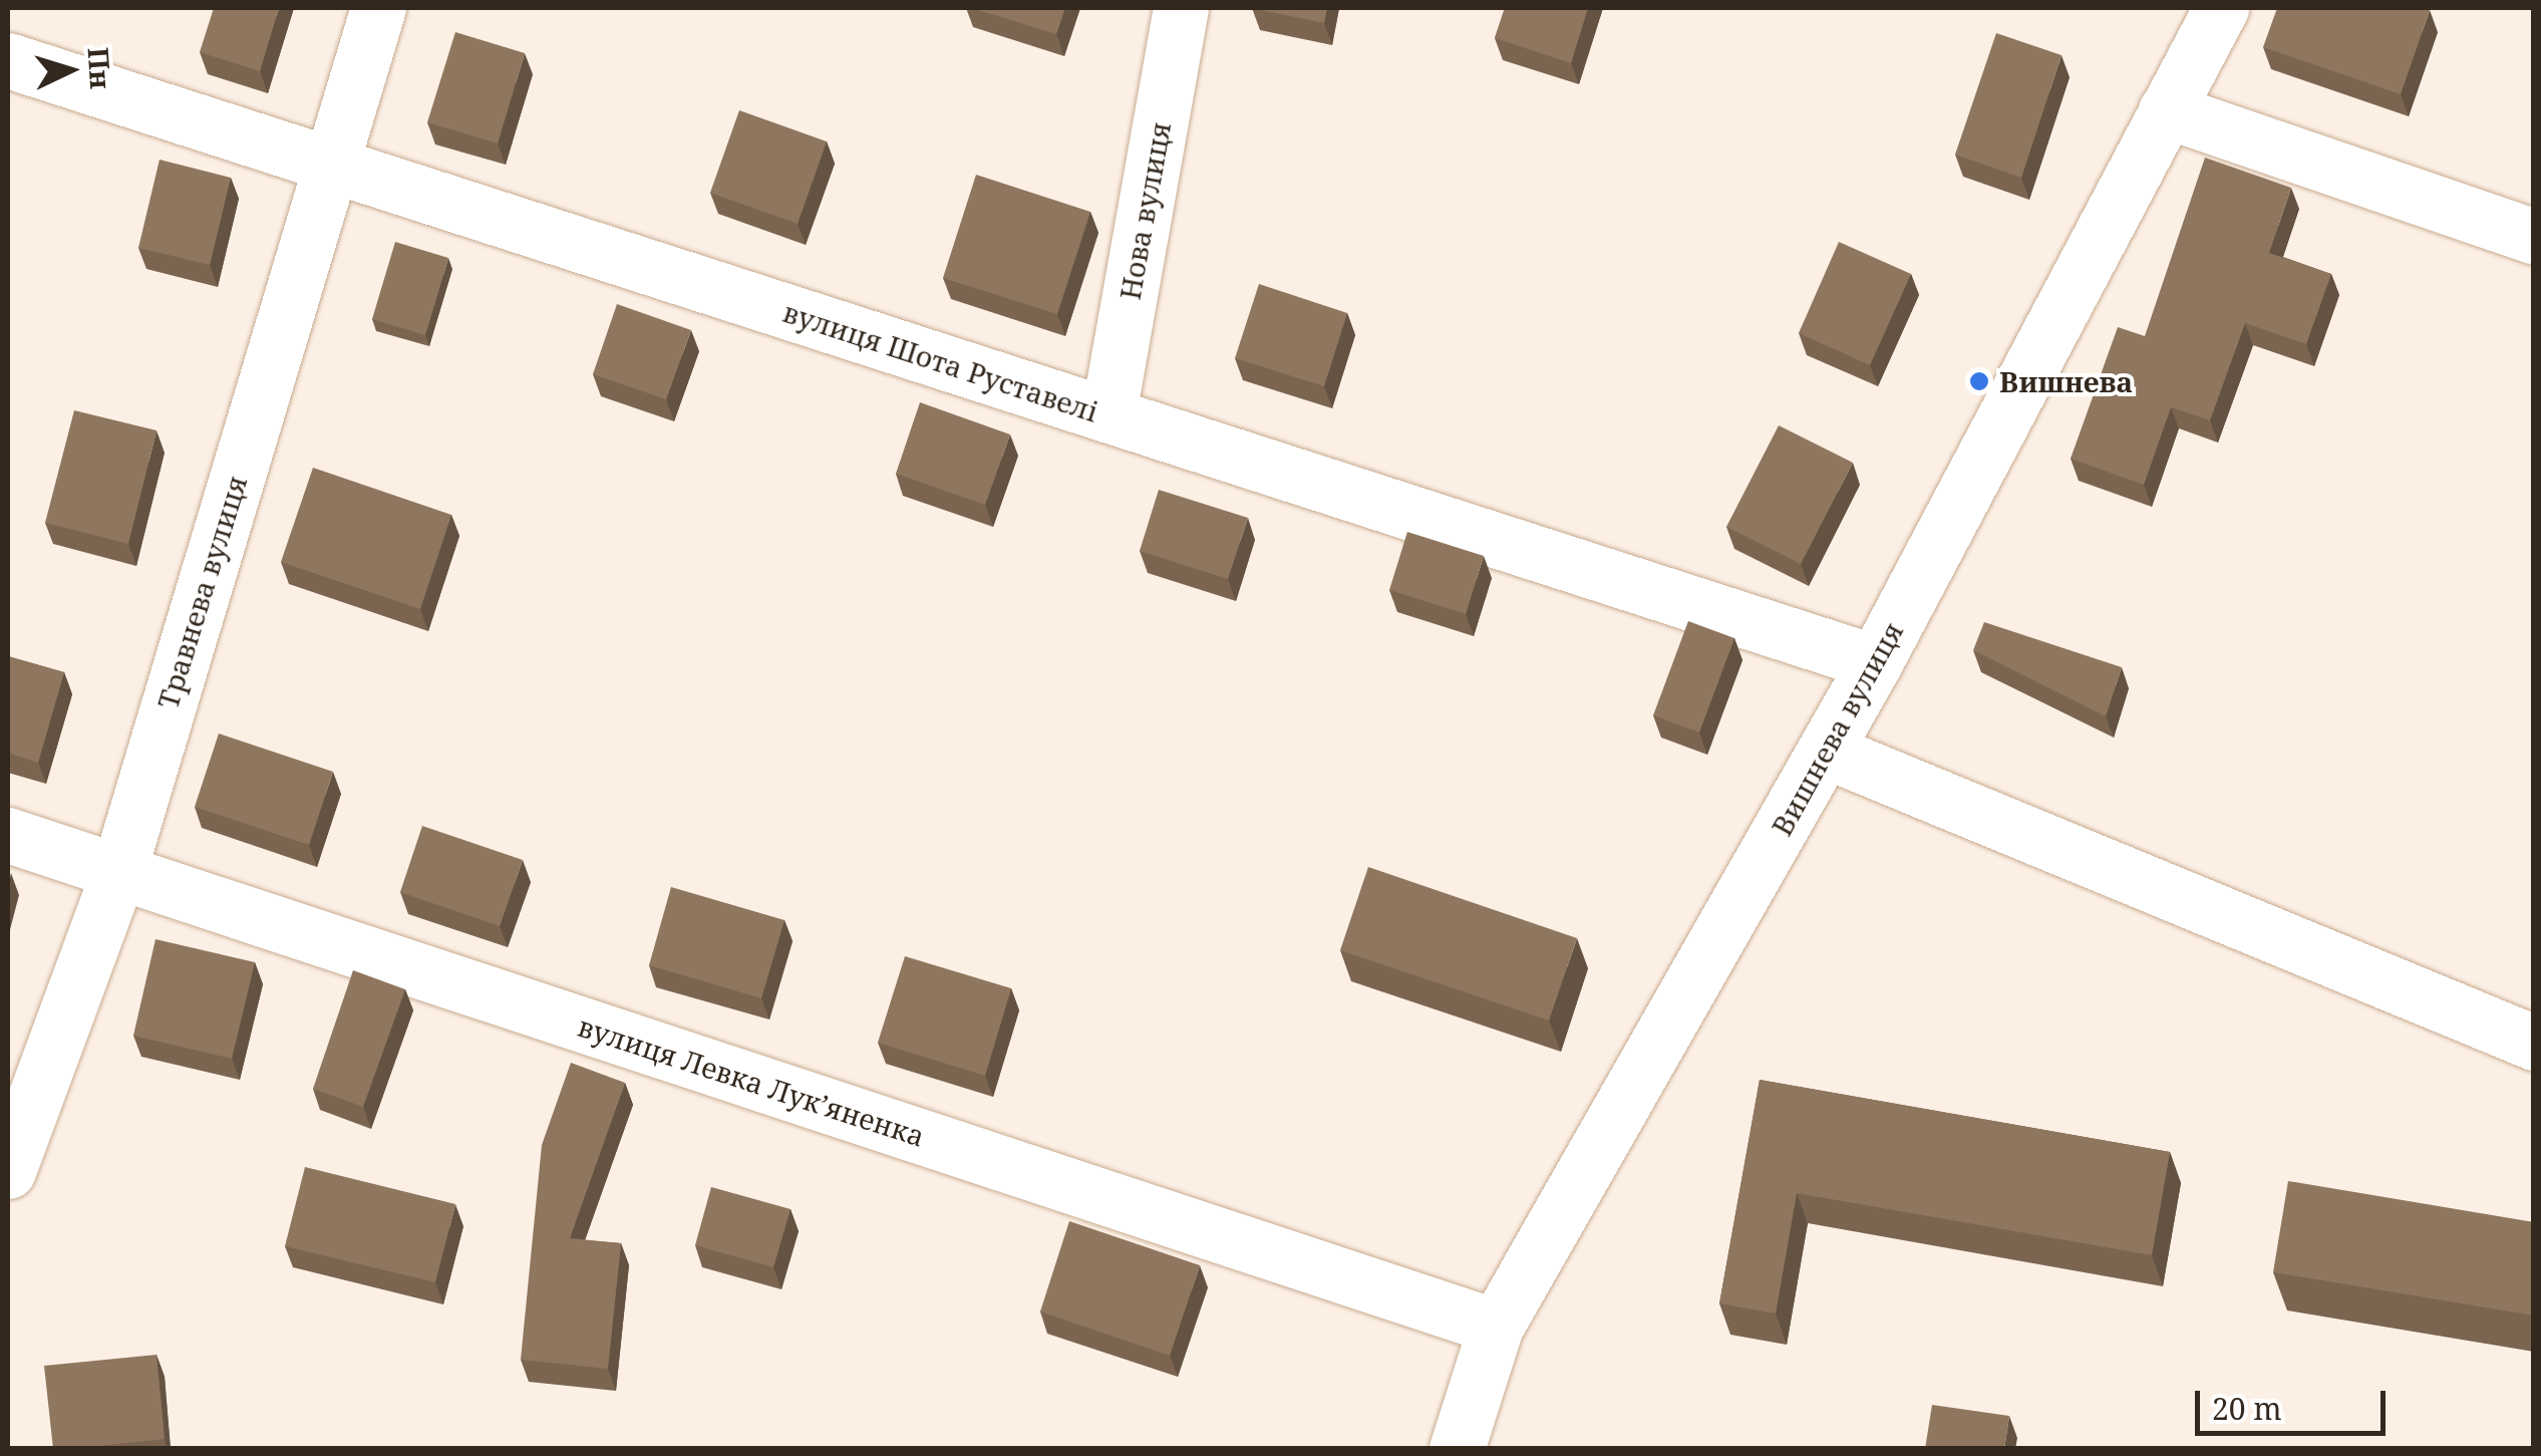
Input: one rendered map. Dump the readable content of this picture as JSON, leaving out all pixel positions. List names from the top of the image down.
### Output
{
  "streets": {
    "street": [
      "Нова вулиця",
      "вулиця Шота Руставелі",
      "Травнева вулиця",
      "Вишнева вулиця",
      "вулиця Левка Лукʼяненка"
    ]
  },
  "crossings": [
    ["Нова вулиця", "вулиця Шота Руставелі"],
    ["вулиця Шота Руставелі", "Травнева вулиця"],
    ["вулиця Шота Руставелі", "Вишнева вулиця"],
    ["Травнева вулиця", "вулиця Левка Лукʼяненка"],
    ["Вишнева вулиця", "вулиця Левка Лукʼяненка"]
  ],
  "places": ["Вишнева"],
  "scale_bar": "20 m",
  "north": "right"
}
